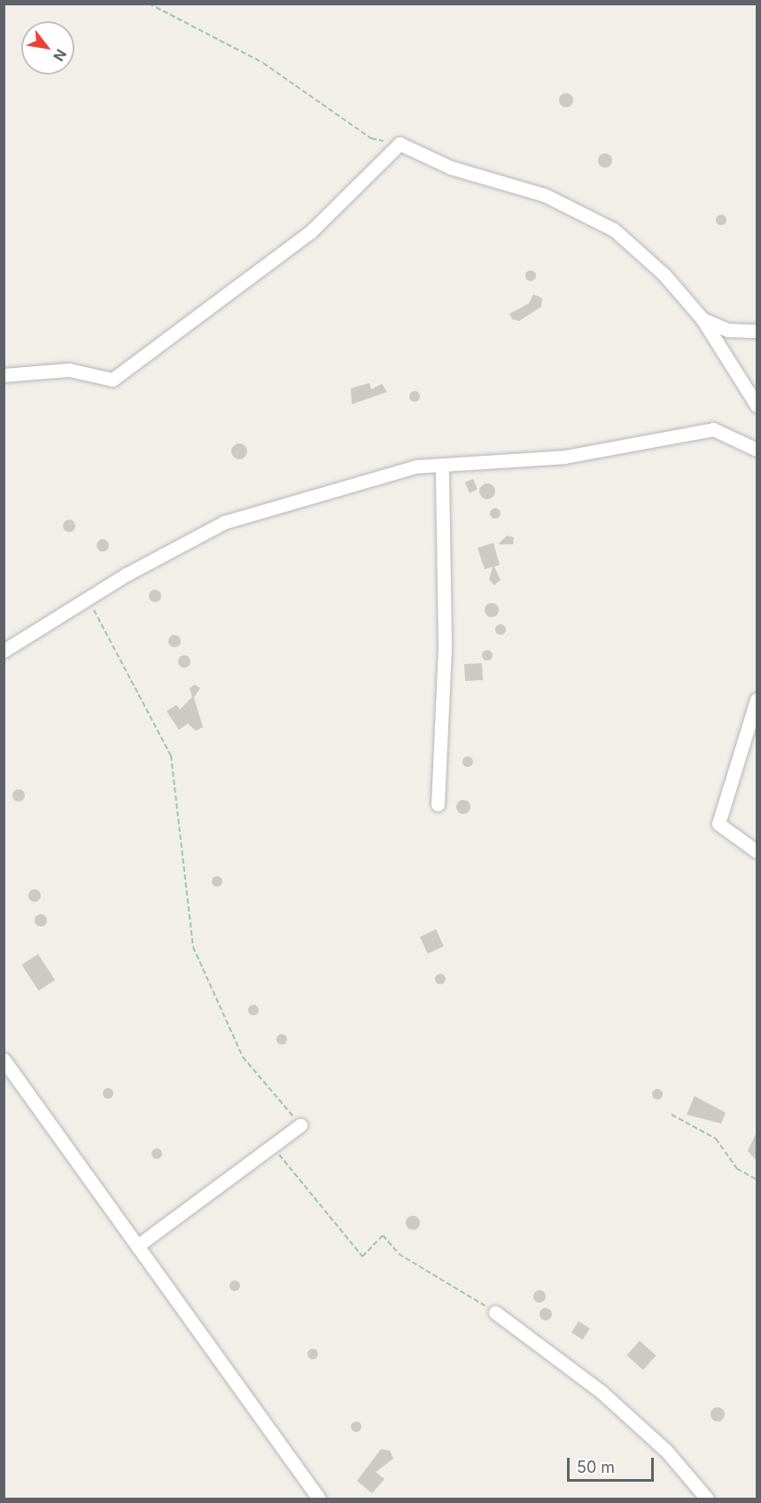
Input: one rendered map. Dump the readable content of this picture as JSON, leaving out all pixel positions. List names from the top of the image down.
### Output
{
  "scale_bar": "50 m",
  "north": "bottom right"
}
